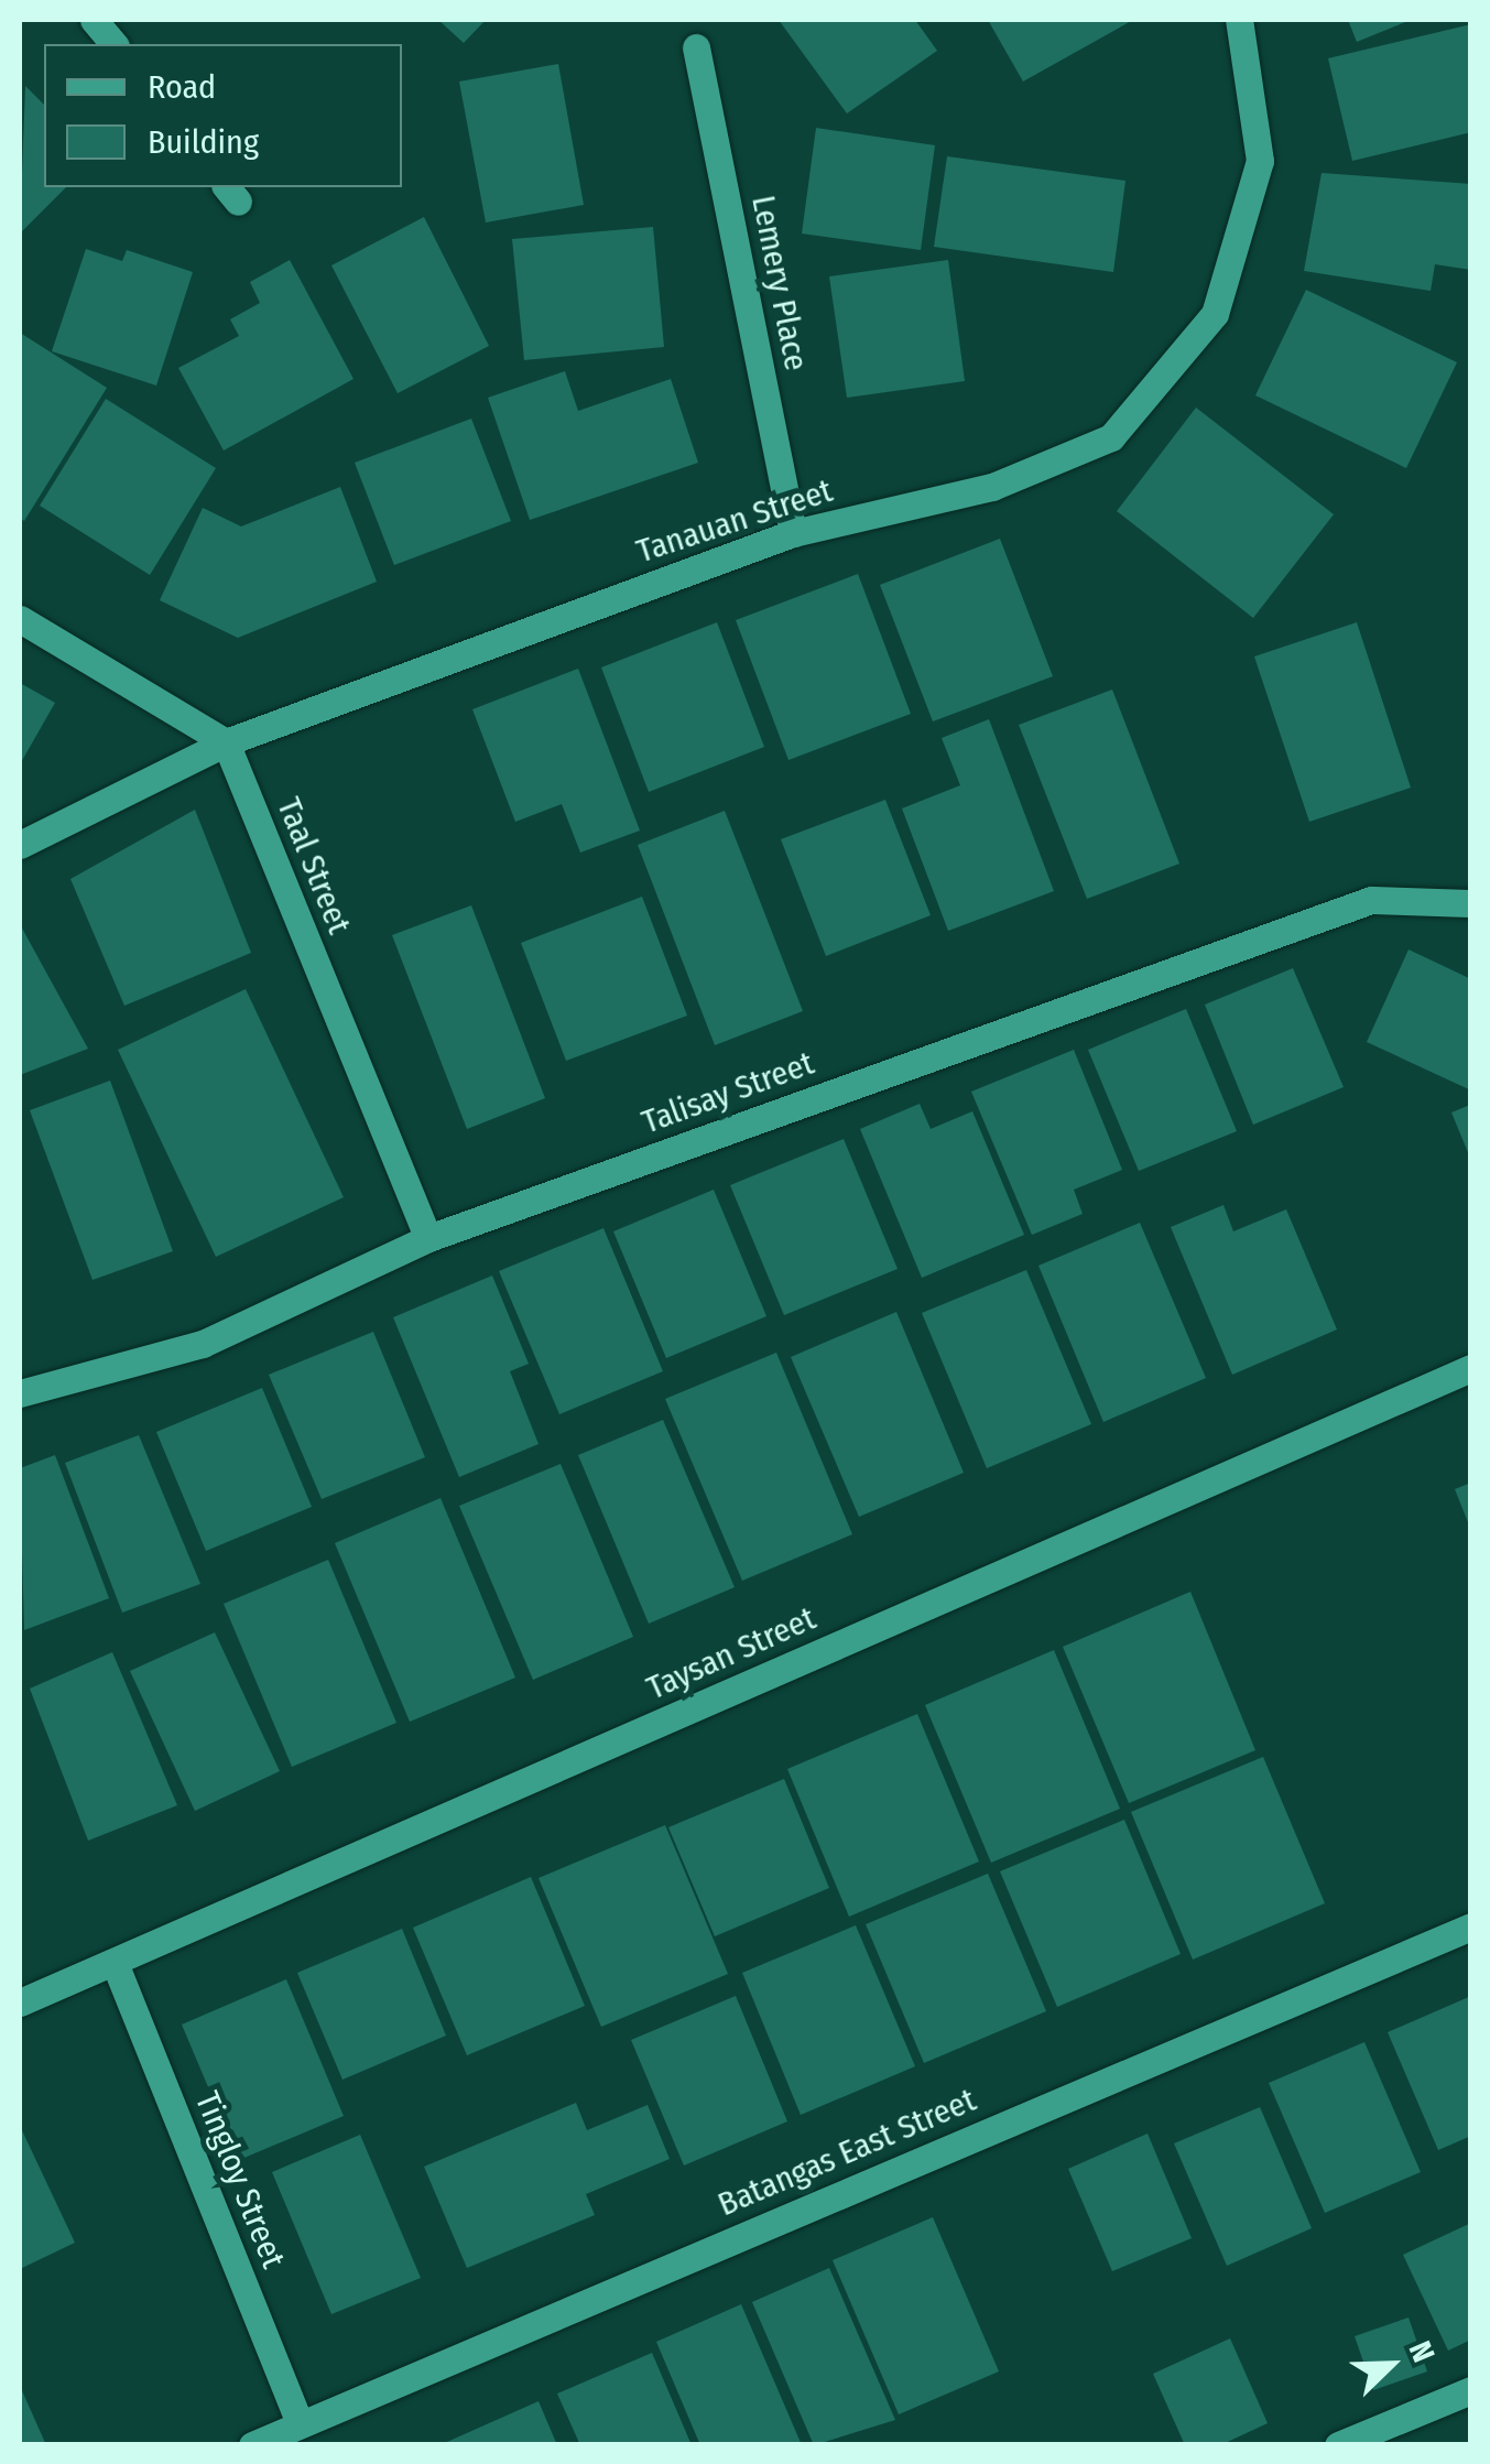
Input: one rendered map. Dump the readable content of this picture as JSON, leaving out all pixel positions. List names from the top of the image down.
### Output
{
  "streets": {
    "street": [
      "Lemery Place",
      "Tanauan Street",
      "Taal Street",
      "Talisay Street",
      "Taysan Street",
      "Batangas East Street",
      "Tingloy Street"
    ]
  },
  "crossings": [
    ["Lemery Place", "Tanauan Street"],
    ["Tanauan Street", "Taal Street"],
    ["Taal Street", "Talisay Street"],
    ["Taysan Street", "Tingloy Street"],
    ["Batangas East Street", "Tingloy Street"]
  ],
  "legend": ["Road", "Building"],
  "north": "top right"
}
